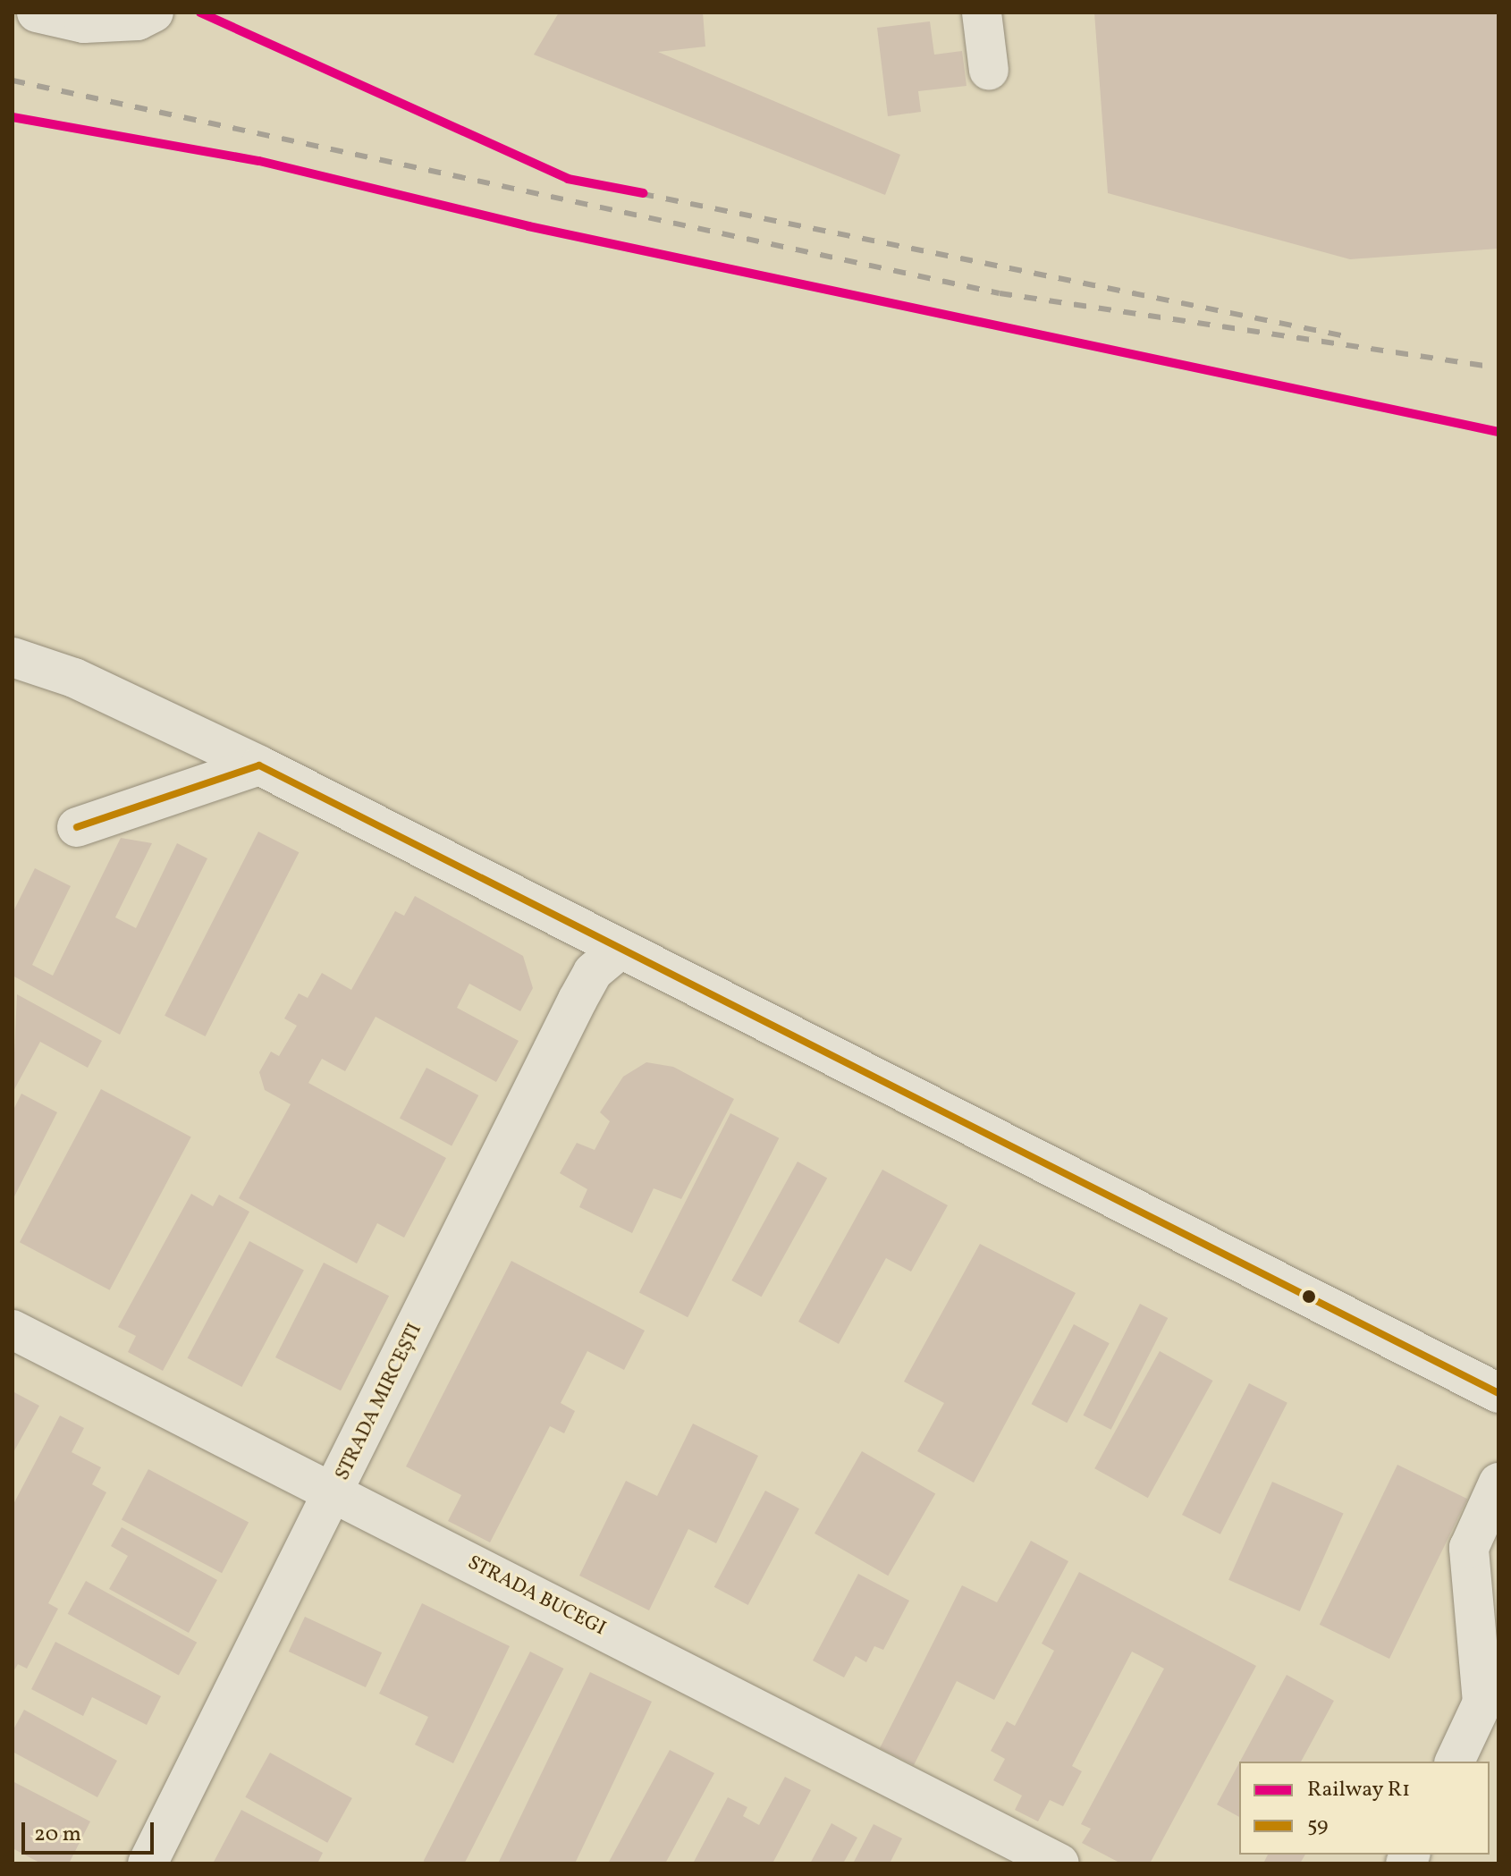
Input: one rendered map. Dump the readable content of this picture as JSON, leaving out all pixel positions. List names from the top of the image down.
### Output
{
  "streets": {
    "street": ["STRADA MIRCEȘTI", "STRADA BUCEGI"]
  },
  "crossings": [
    ["STRADA MIRCEȘTI", "STRADA BUCEGI"]
  ],
  "lines": ["rail line R1", "transit line 59"],
  "legend": ["Railway R1", "59"],
  "scale_bar": "20 m"
}
